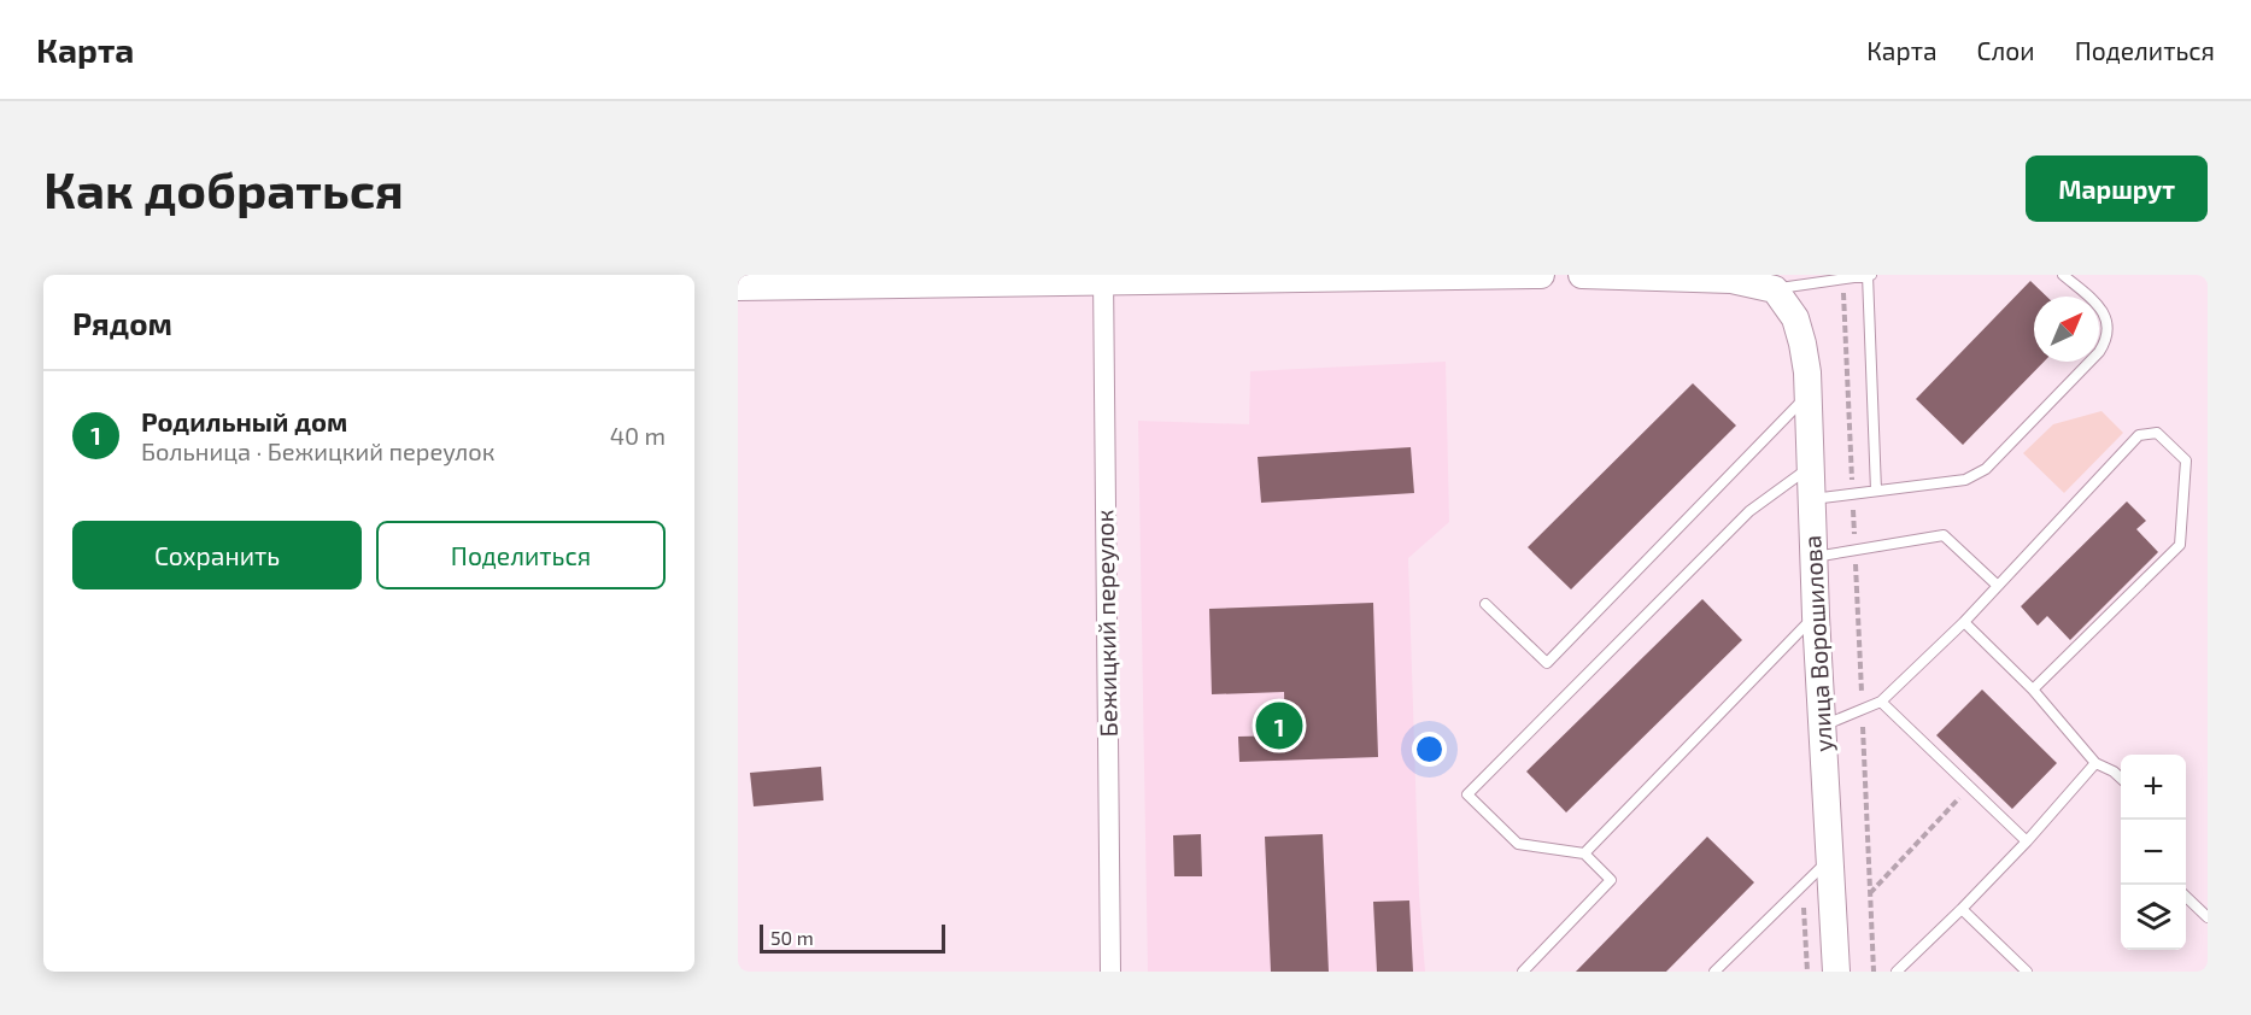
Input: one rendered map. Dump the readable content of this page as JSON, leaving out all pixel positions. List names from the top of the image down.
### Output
{
  "streets": {
    "street": ["Бежицкий переулок", "улица Ворошилова"]
  },
  "scale_bar": "50 m",
  "north": "top right",
  "page": {
    "header": "Карта",
    "nav": ["Карта", "Слои", "Поделиться"],
    "buttons": [
      "Маршрут",
      ["Сохранить", "Поделиться"]
    ],
    "title": "Как добраться",
    "heading": "Рядом",
    "list": [
      {
        "mark": "1",
        "name": "Родильный дом",
        "note": "Больница · Бежицкий переулок",
        "value": "40 m"
      }
    ],
    "pins": "1",
    "map_buttons": ["+", "−"],
    "scale": "50 m"
  }
}
